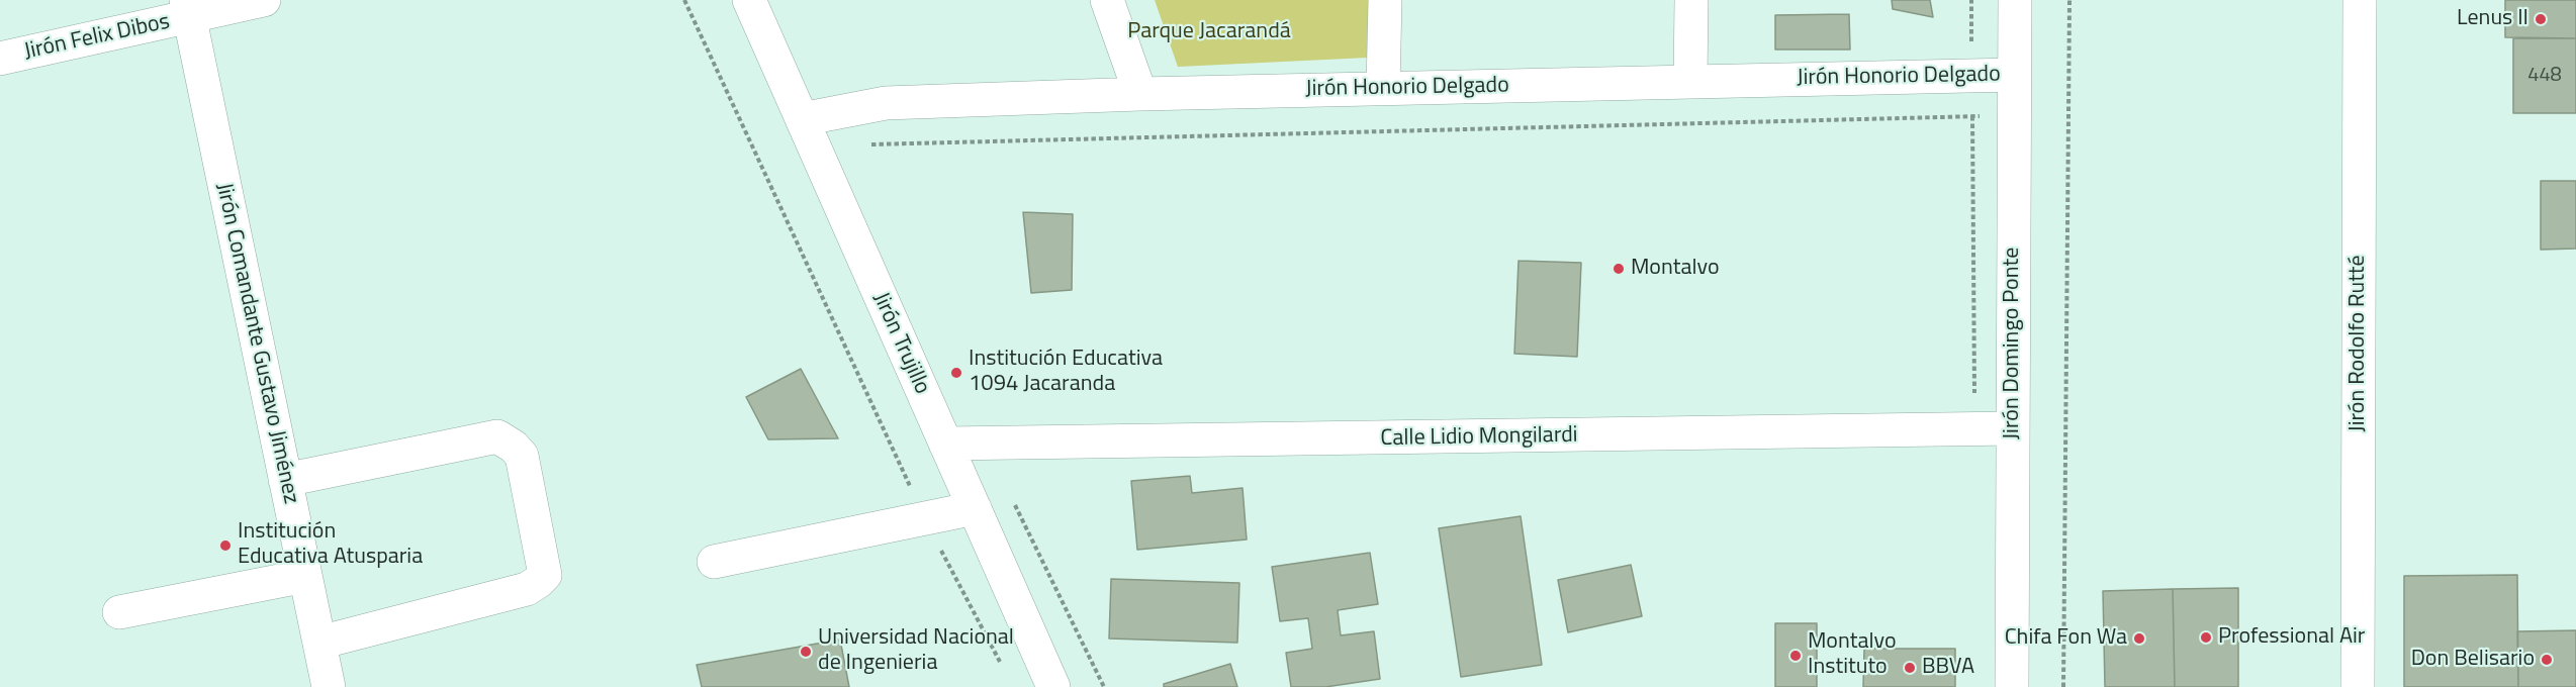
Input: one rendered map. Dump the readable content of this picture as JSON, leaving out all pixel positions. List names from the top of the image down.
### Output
{
  "streets": {
    "street": [
      "Jirón Felix Dibos",
      "Jirón Honorio Delgado",
      "Jirón Comandante Gustavo Jiménez",
      "Jirón Trujillo",
      "Jirón Domingo Ponte",
      "Jirón Rodolfo Rutté",
      "Calle Lidio Mongilardi"
    ]
  },
  "crossings": [
    ["Jirón Felix Dibos", "Jirón Comandante Gustavo Jiménez"],
    ["Jirón Honorio Delgado", "Jirón Trujillo"],
    ["Jirón Honorio Delgado", "Jirón Domingo Ponte"],
    ["Jirón Trujillo", "Calle Lidio Mongilardi"],
    ["Jirón Domingo Ponte", "Calle Lidio Mongilardi"]
  ],
  "parks": ["Parque Jacarandá"],
  "places": [
    "Lenus II",
    "Montalvo",
    "Institución Educativa 1094 Jacaranda",
    "Institución Educativa Atusparia",
    "Professional Air",
    "Chifa Fon Wa",
    "Universidad Nacional de Ingenieria",
    "Montalvo Instituto",
    "Don Belisario",
    "BBVA"
  ],
  "house_numbers": ["448"]
}
